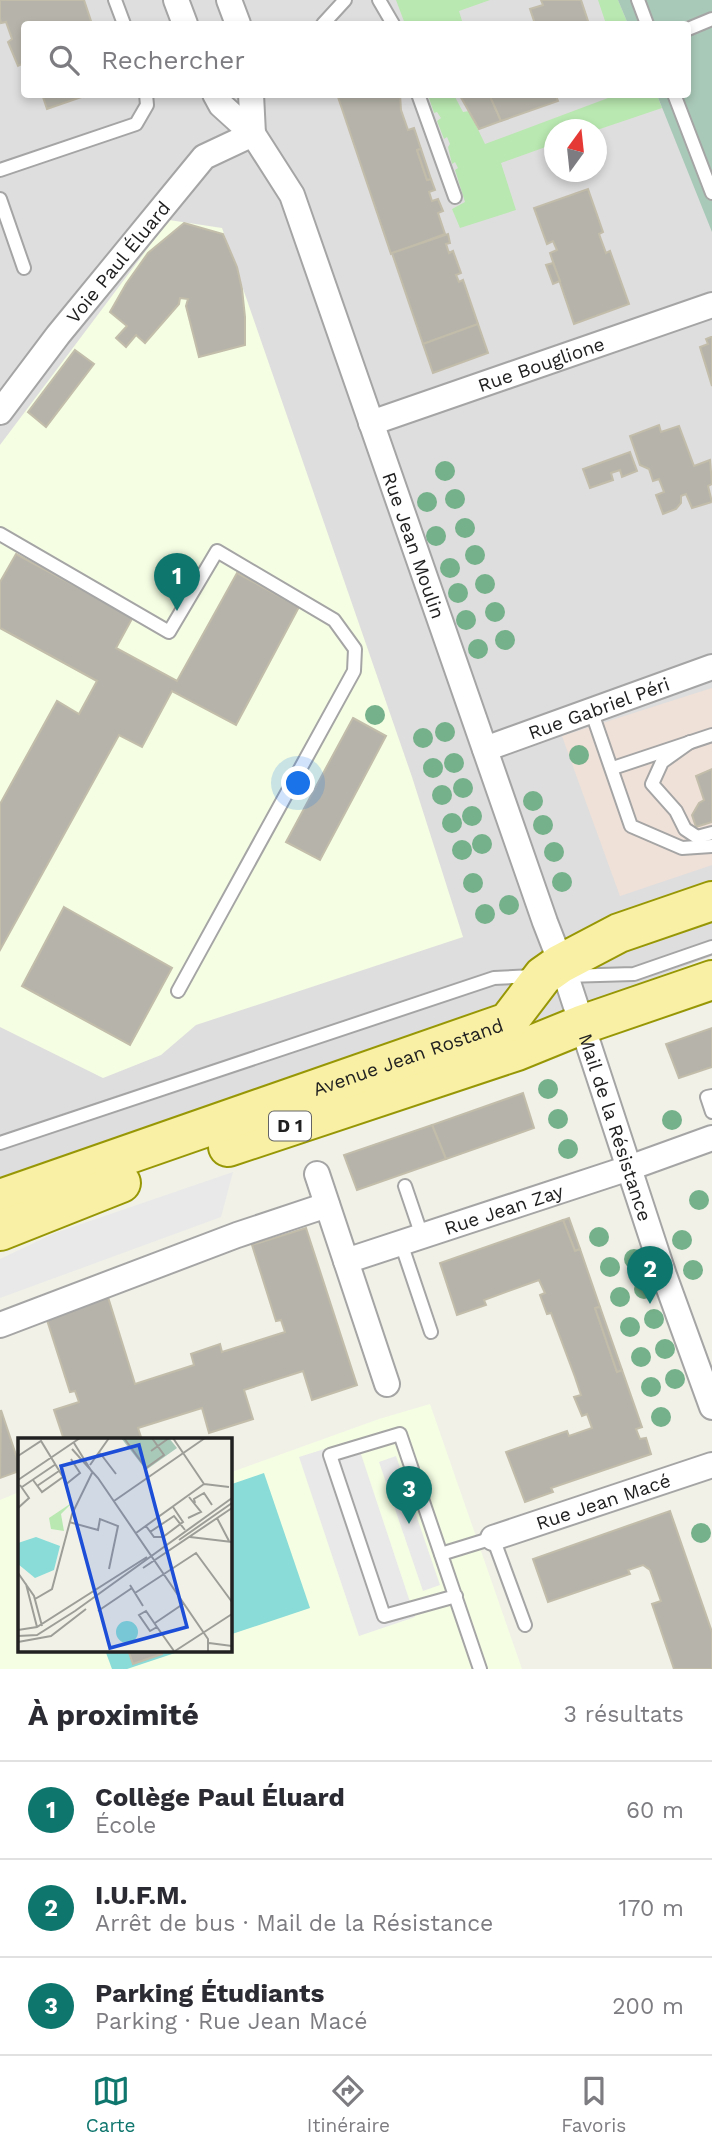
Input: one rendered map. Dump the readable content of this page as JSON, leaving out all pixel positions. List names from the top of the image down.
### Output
{
  "streets": {
    "main road": ["Avenue Jean Rostand", "D 1"],
    "street": [
      "Voie Paul Éluard",
      "Rue Bouglione",
      "Rue Jean Moulin",
      "Rue Gabriel Péri",
      "Mail de la Résistance",
      "Rue Jean Zay",
      "Rue Jean Macé"
    ]
  },
  "crossings": [
    ["Voie Paul Éluard", "Rue Jean Moulin"],
    ["Rue Bouglione", "Rue Jean Moulin"],
    ["Rue Jean Moulin", "Rue Gabriel Péri"],
    ["Rue Jean Moulin", "Avenue Jean Rostand"],
    ["Rue Jean Moulin", "Mail de la Résistance"],
    ["Avenue Jean Rostand", "Mail de la Résistance"],
    ["Mail de la Résistance", "Rue Jean Zay"]
  ],
  "north": "top",
  "page": {
    "search": "Rechercher",
    "pins": ["1", "2", "3"],
    "heading": ["À proximité", "3 résultats"],
    "list": [
      {
        "mark": "1",
        "name": "Collège Paul Éluard",
        "note": "École",
        "value": "60 m"
      },
      {
        "mark": "2",
        "name": "I.U.F.M.",
        "note": "Arrêt de bus · Mail de la Résistance",
        "value": "170 m"
      },
      {
        "mark": "3",
        "name": "Parking Étudiants",
        "note": "Parking · Rue Jean Macé",
        "value": "200 m"
      }
    ],
    "nav": ["Carte", "Itinéraire", "Favoris"]
  }
}
